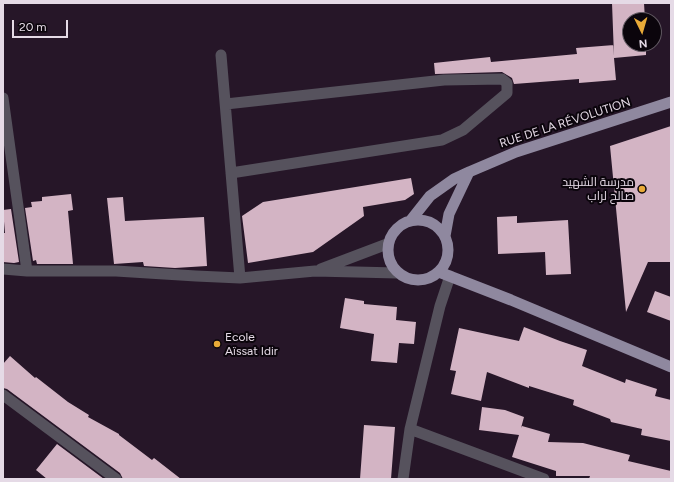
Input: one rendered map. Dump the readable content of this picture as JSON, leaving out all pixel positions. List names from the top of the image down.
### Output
{
  "streets": {
    "main road": ["RUE DE LA RÉVOLUTION"]
  },
  "places": ["مدرسة الشهيد صالح لراب", "Ecole Aïssat Idir"],
  "scale_bar": "20 m",
  "north": "bottom"
}
